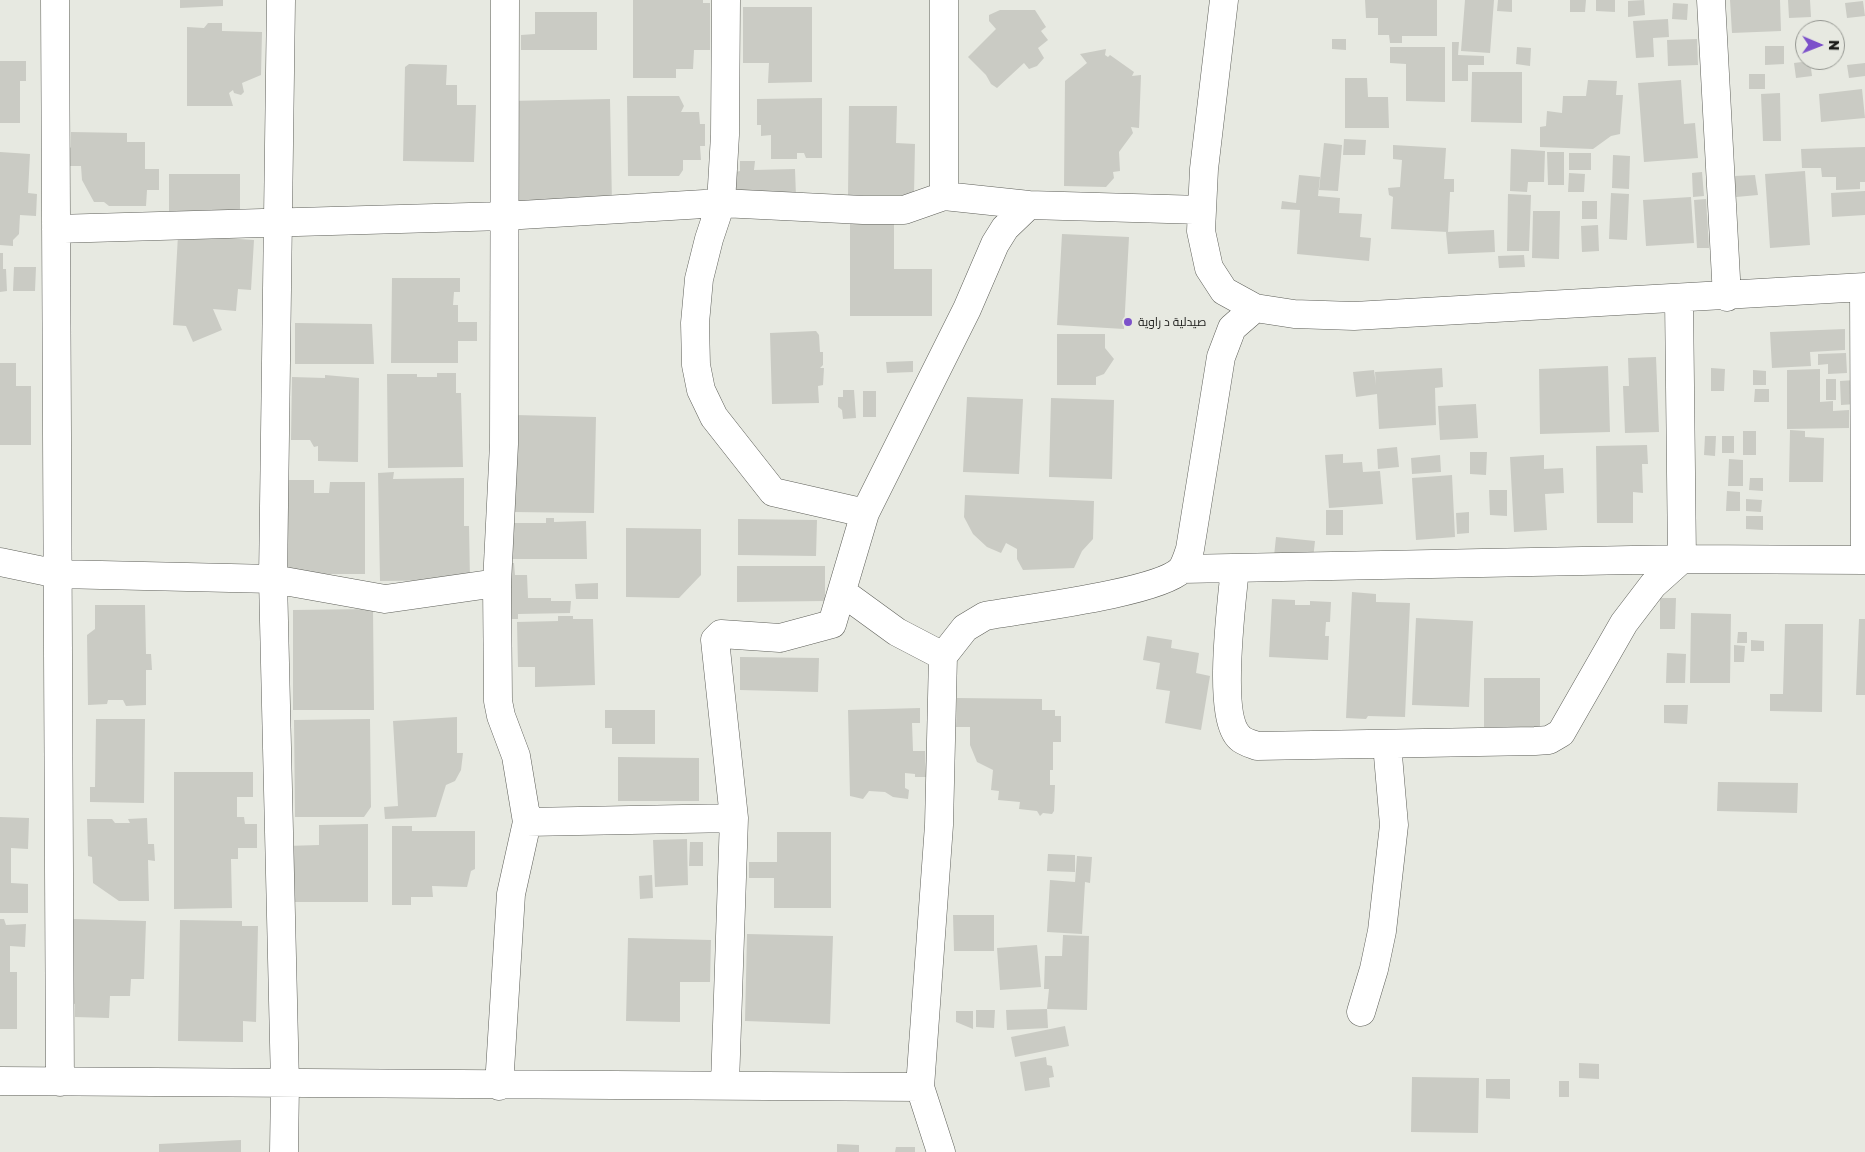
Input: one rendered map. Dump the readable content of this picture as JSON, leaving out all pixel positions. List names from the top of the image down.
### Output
{
  "places": ["صيدلية د راوية"],
  "north": "right"
}
